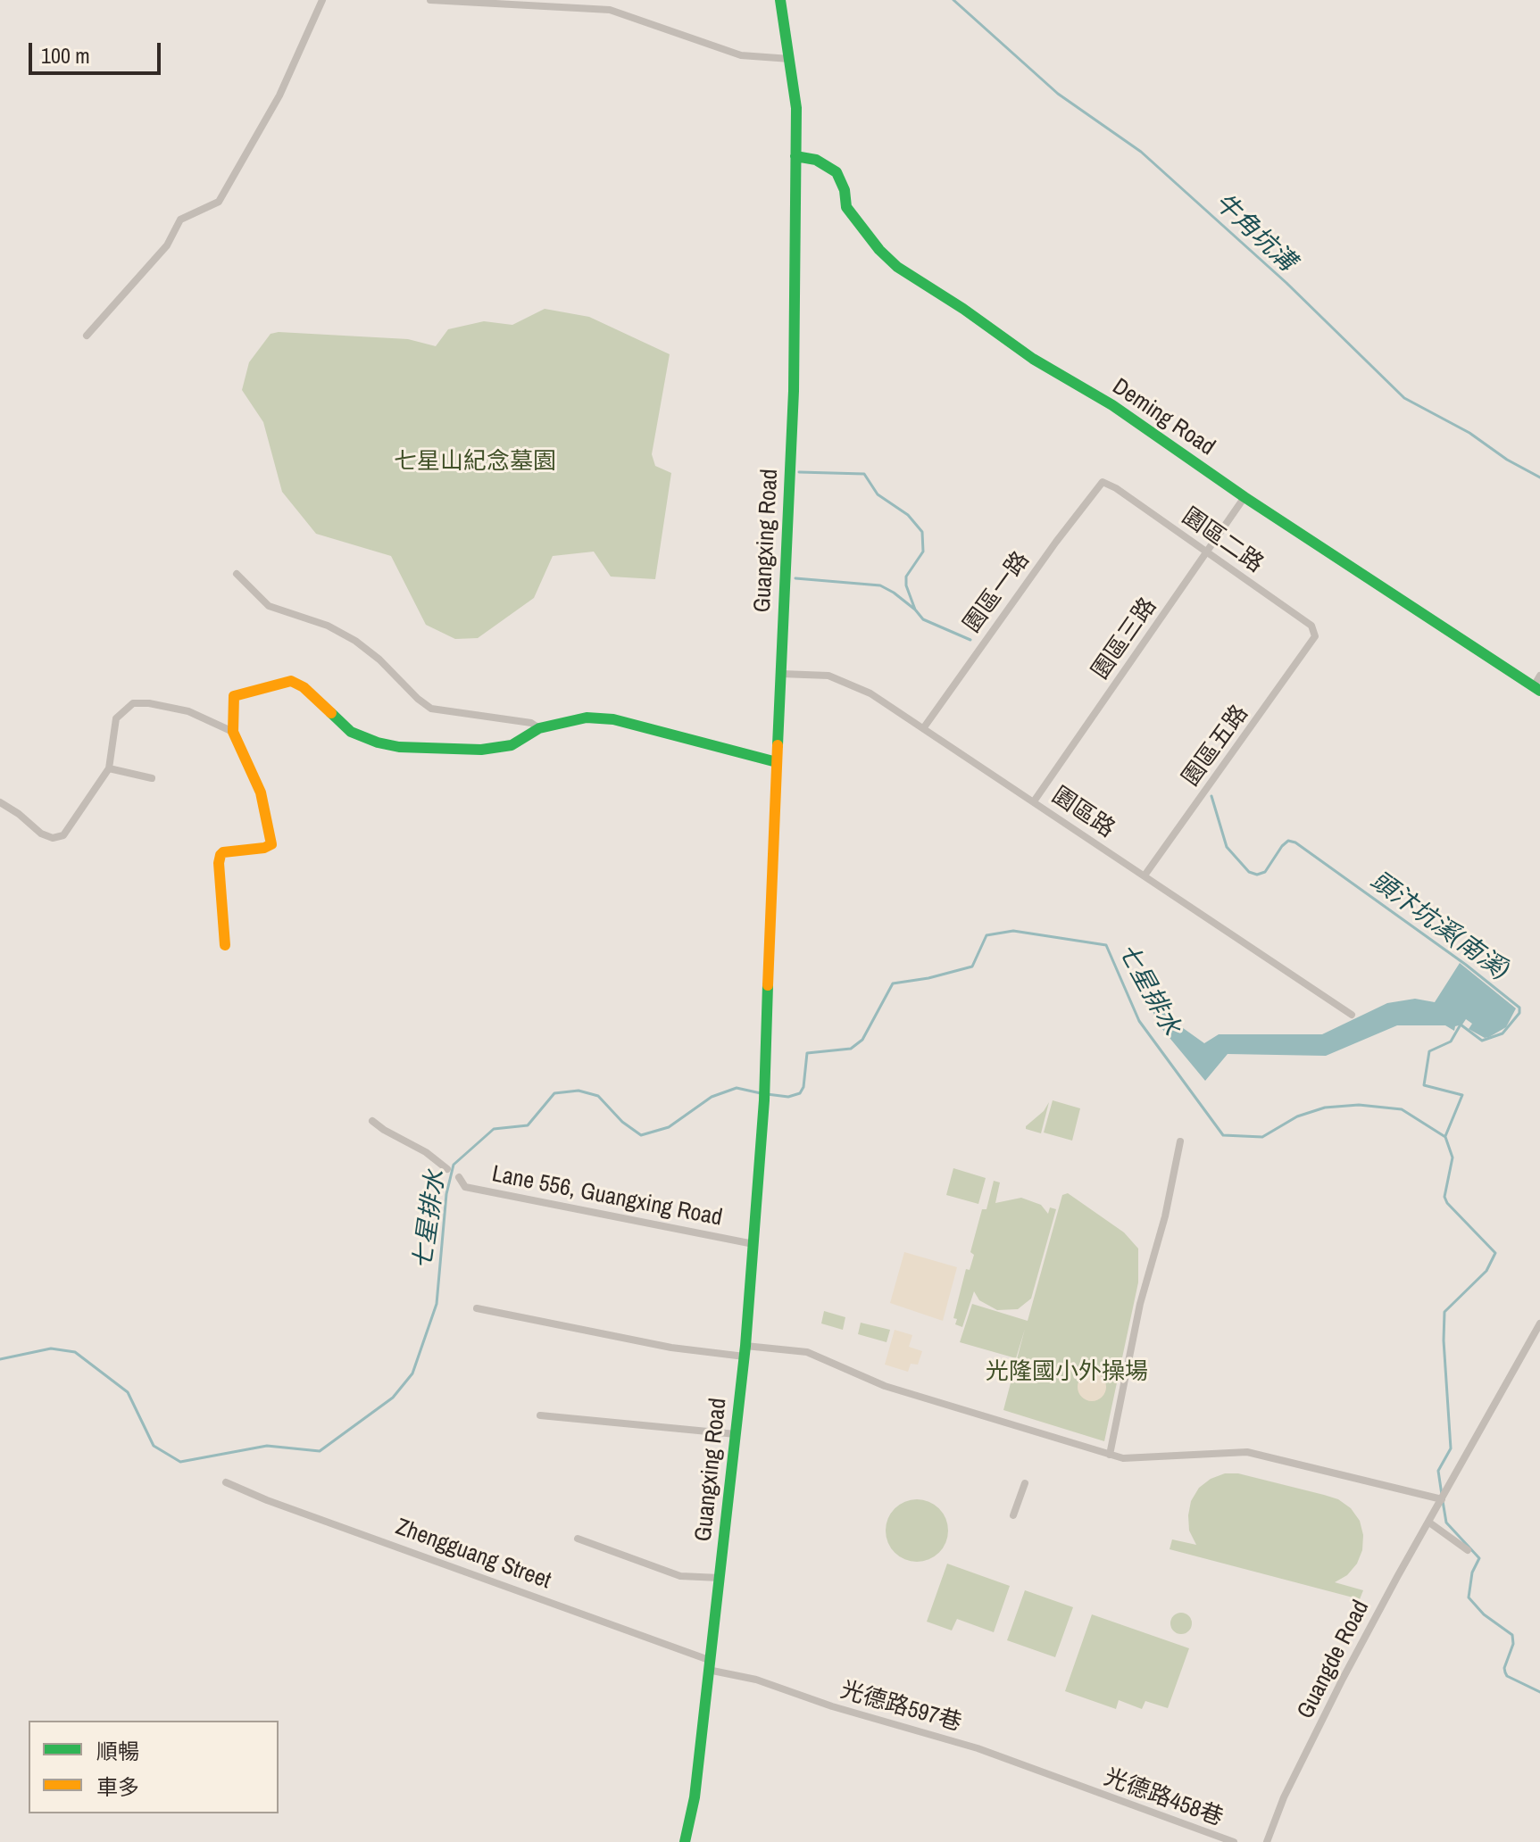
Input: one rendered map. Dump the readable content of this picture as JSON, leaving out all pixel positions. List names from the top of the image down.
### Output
{
  "streets": {
    "main road": ["Deming Road", "Guangxing Road"],
    "street": [
      "園區二路",
      "園區一路",
      "園區三路",
      "園區五路",
      "園區路",
      "Lane 556, Guangxing Road",
      "Zhengguang Street",
      "Guangde Road",
      "光德路597巷",
      "光德路458巷"
    ]
  },
  "crossings": [
    ["Deming Road", "Guangxing Road"],
    ["Deming Road", "園區三路"],
    ["Guangxing Road", "園區路"],
    ["Guangxing Road", "Lane 556, Guangxing Road"],
    ["Guangxing Road", "Zhengguang Street"],
    ["Guangxing Road", "光德路597巷"],
    ["園區二路", "園區一路"],
    ["園區二路", "園區三路"],
    ["園區二路", "園區五路"],
    ["園區一路", "園區路"],
    ["園區三路", "園區路"],
    ["園區五路", "園區路"],
    ["Zhengguang Street", "光德路597巷"],
    ["光德路597巷", "光德路458巷"]
  ],
  "water": ["牛角坑溝", "頭汴坑溪(南溪)", "七星排水"],
  "parks": ["七星山紀念墓園", "光隆國小外操場"],
  "legend": ["順暢", "車多"],
  "scale_bar": "100 m"
}
